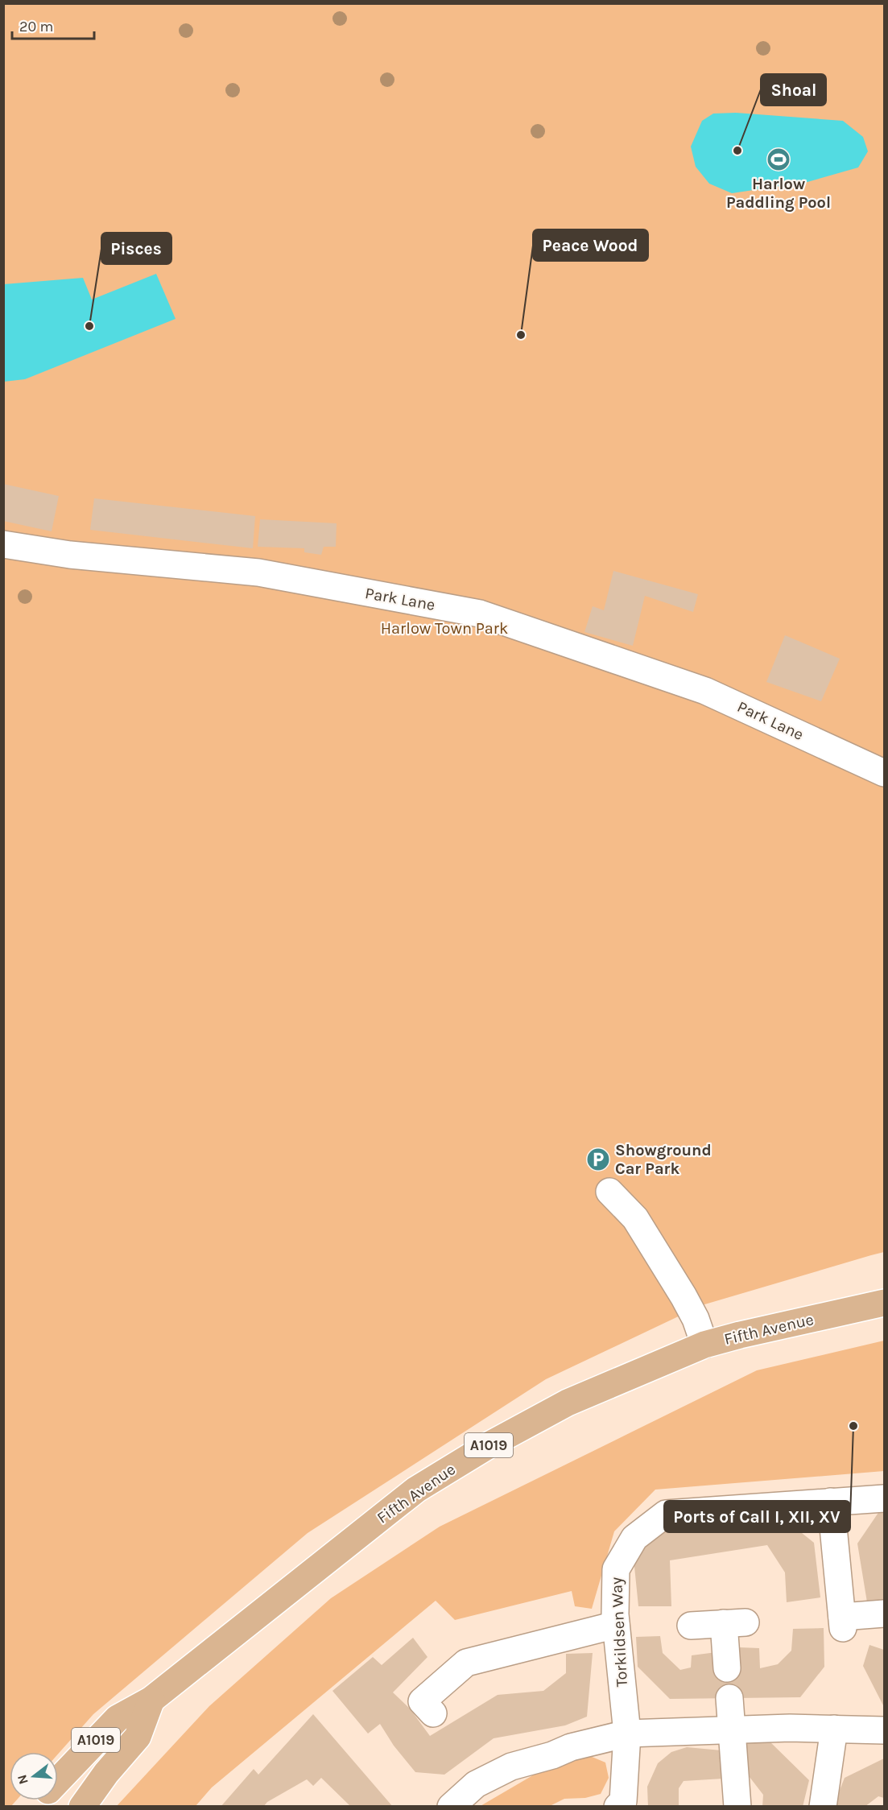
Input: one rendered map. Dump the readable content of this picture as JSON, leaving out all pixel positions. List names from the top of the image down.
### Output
{
  "streets": {
    "main road": ["Fifth Avenue", "A1019"],
    "street": ["Park Lane", "Torkildsen Way"]
  },
  "crossings": [
    ["Fifth Avenue", "A1019"]
  ],
  "parks": ["Harlow Town Park"],
  "places": {
    "other": [
      "Shoal",
      "Pisces",
      "Peace Wood",
      "Ports of Call I, XII, XV"
    ],
    "sports": ["Harlow Paddling Pool"],
    "parking": ["Showground Car Park"]
  },
  "scale_bar": "20 m",
  "north": "left"
}
